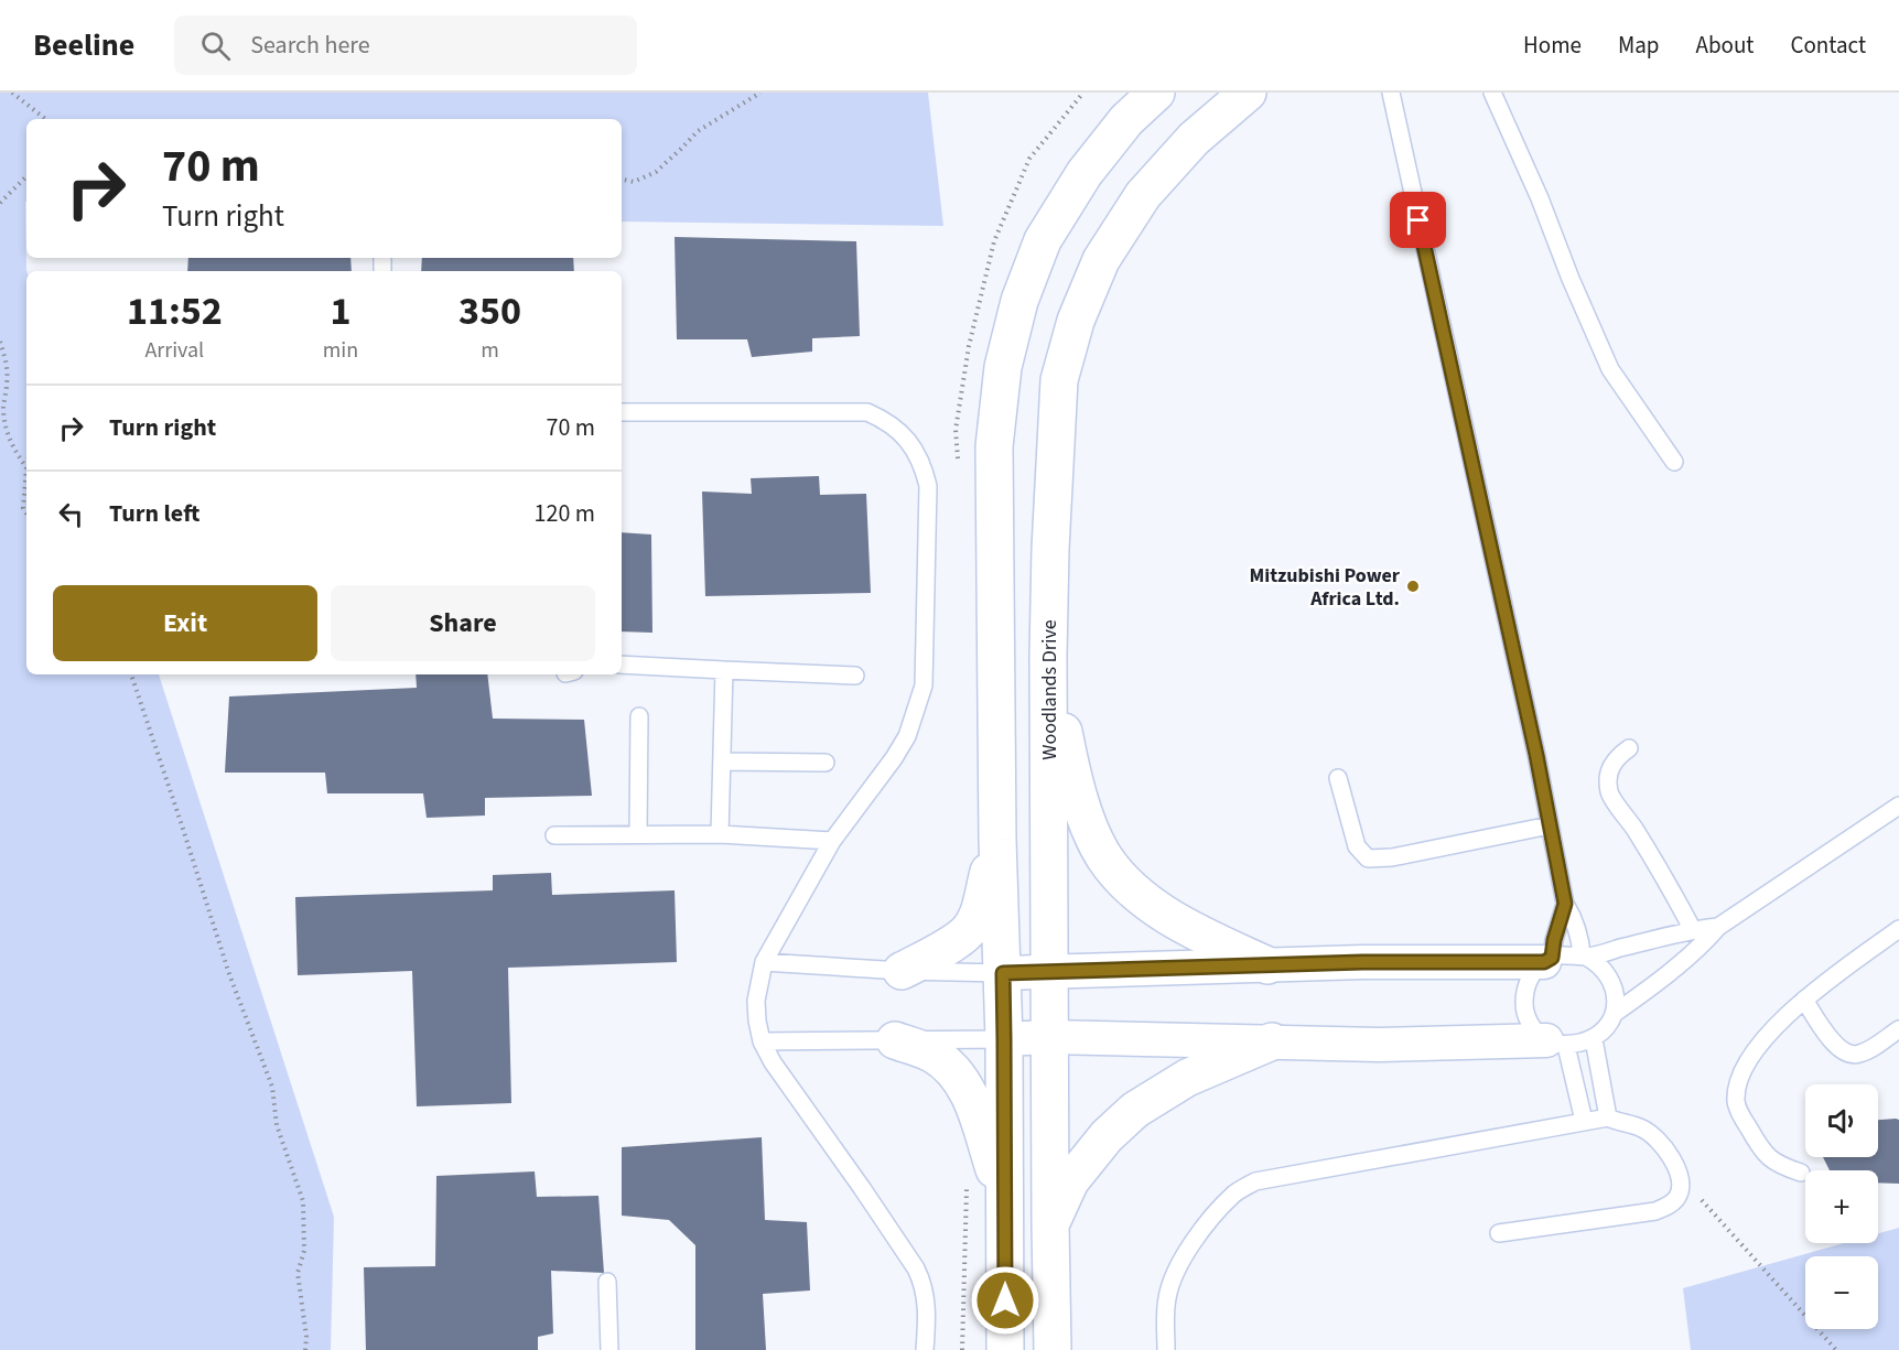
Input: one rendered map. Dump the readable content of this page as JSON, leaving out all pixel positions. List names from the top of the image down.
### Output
{
  "streets": {
    "main road": ["Woodlands Drive"]
  },
  "places": ["Mitzubishi Power Africa Ltd."],
  "page": {
    "header": "Beeline",
    "search": "Search here",
    "nav": [
      "Home",
      "Map",
      "About",
      "Contact"
    ],
    "turn": ["70 m", "Turn right"],
    "eta": [
      "11:52",
      "Arrival",
      "1",
      "min",
      "350",
      "m"
    ],
    "list": [
      {
        "name": "Turn right",
        "value": "70 m"
      },
      {
        "name": "Turn left",
        "value": "120 m"
      }
    ],
    "buttons": ["Exit", "Share"],
    "map_buttons": ["+", "−"]
  }
}
